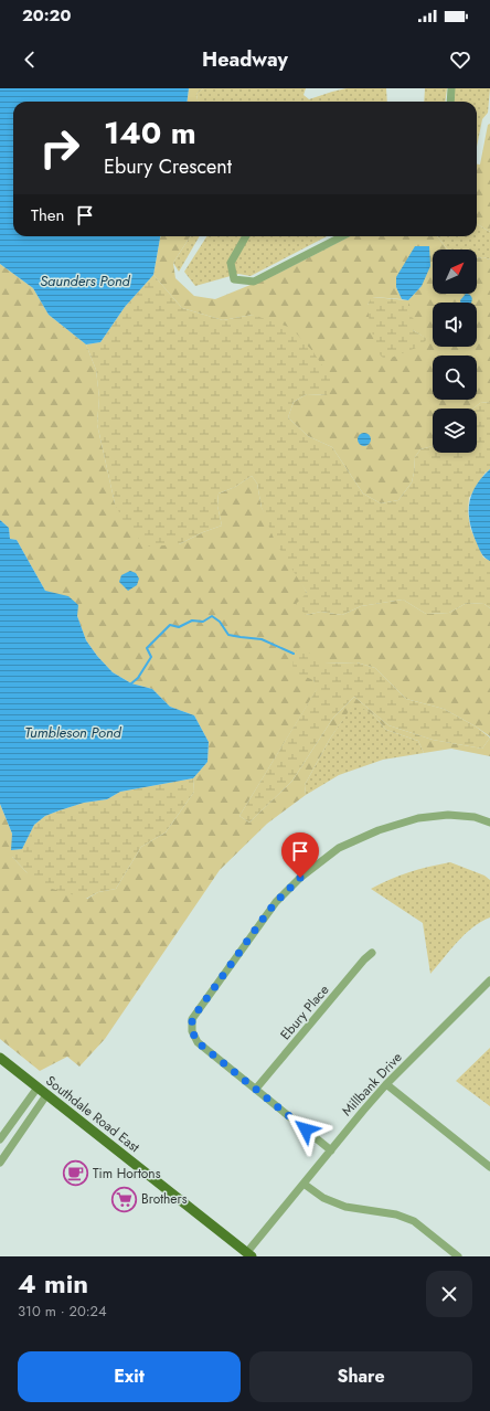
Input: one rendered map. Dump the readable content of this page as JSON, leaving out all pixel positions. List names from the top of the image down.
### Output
{
  "streets": {
    "main road": ["Southdale Road East"],
    "street": ["Ebury Place", "Millbank Drive"]
  },
  "crossings": [
    ["Millbank Drive", "Southdale Road East"]
  ],
  "water": ["Saunders Pond", "Tumbleson Pond"],
  "places": {
    "cafe": ["Tim Hortons"],
    "supermarket": ["Brothers"]
  },
  "north": "top right",
  "page": {
    "status": "20:20",
    "header": "Headway",
    "turn": ["140 m", "Ebury Crescent"],
    "then": "Then",
    "heading": ["4 min", "310 m · 20:24"],
    "buttons": ["Exit", "Share"]
  }
}
